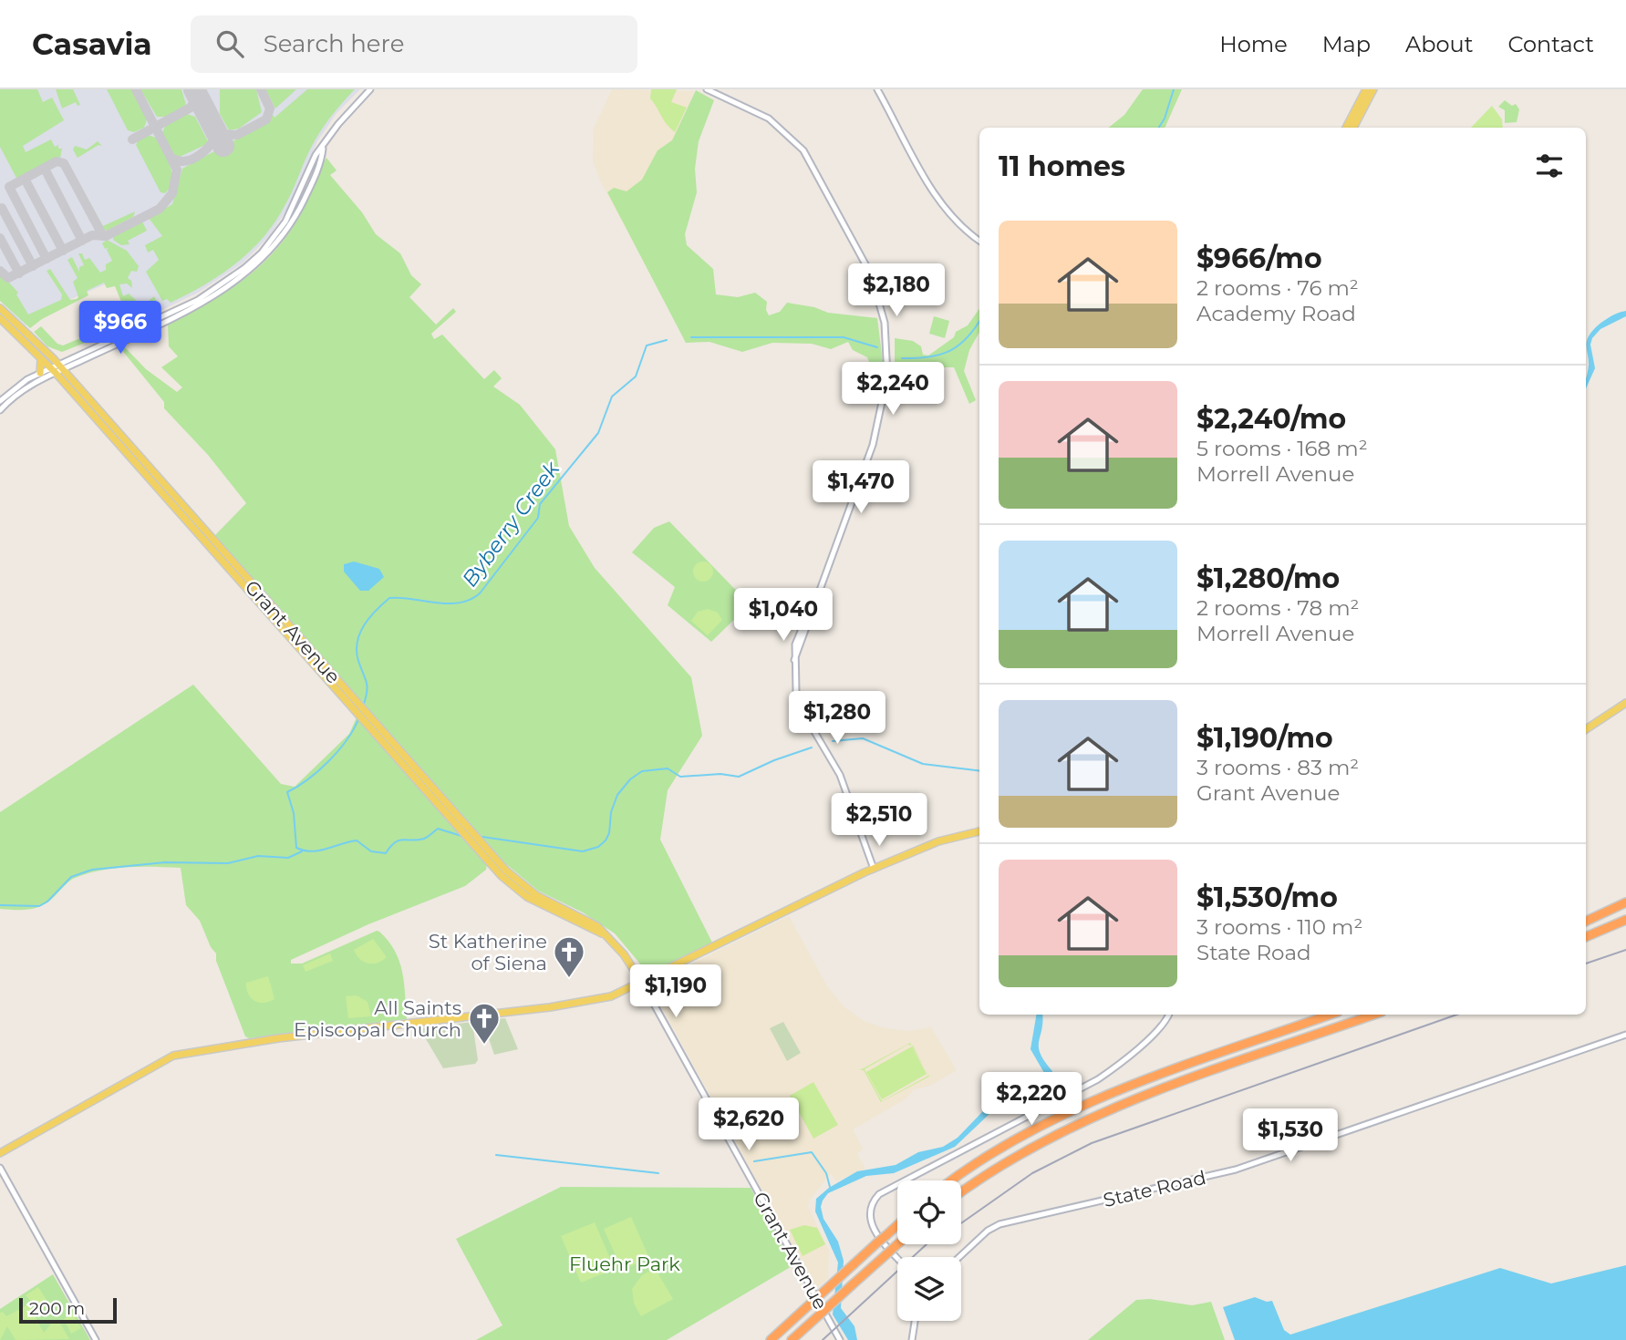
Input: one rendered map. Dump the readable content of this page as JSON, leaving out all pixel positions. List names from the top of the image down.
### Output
{
  "streets": {
    "main road": ["Grant Avenue"],
    "street": ["State Road"]
  },
  "water": ["Byberry Creek"],
  "parks": ["Fluehr Park"],
  "places": {
    "church": ["St Katherine of Siena", "All Saints Episcopal Church"]
  },
  "scale_bar": "200 m",
  "page": {
    "header": "Casavia",
    "search": "Search here",
    "nav": [
      "Home",
      "Map",
      "About",
      "Contact"
    ],
    "heading": "11 homes",
    "list": [
      {
        "name": "$966/mo",
        "note": "2 rooms · 76 m² · Academy Road"
      },
      {
        "name": "$2,240/mo",
        "note": "5 rooms · 168 m² · Morrell Avenue"
      },
      {
        "name": "$1,280/mo",
        "note": "2 rooms · 78 m² · Morrell Avenue"
      },
      {
        "name": "$1,190/mo",
        "note": "3 rooms · 83 m² · Grant Avenue"
      },
      {
        "name": "$1,530/mo",
        "note": "3 rooms · 110 m² · State Road"
      }
    ],
    "price": [
      "$2,180",
      "$966",
      "$2,240",
      "$1,470",
      "$1,040",
      "$1,280",
      "$2,510",
      "$1,190",
      "$2,220",
      "$2,620",
      "$1,530"
    ],
    "scale": "200 m"
  }
}
